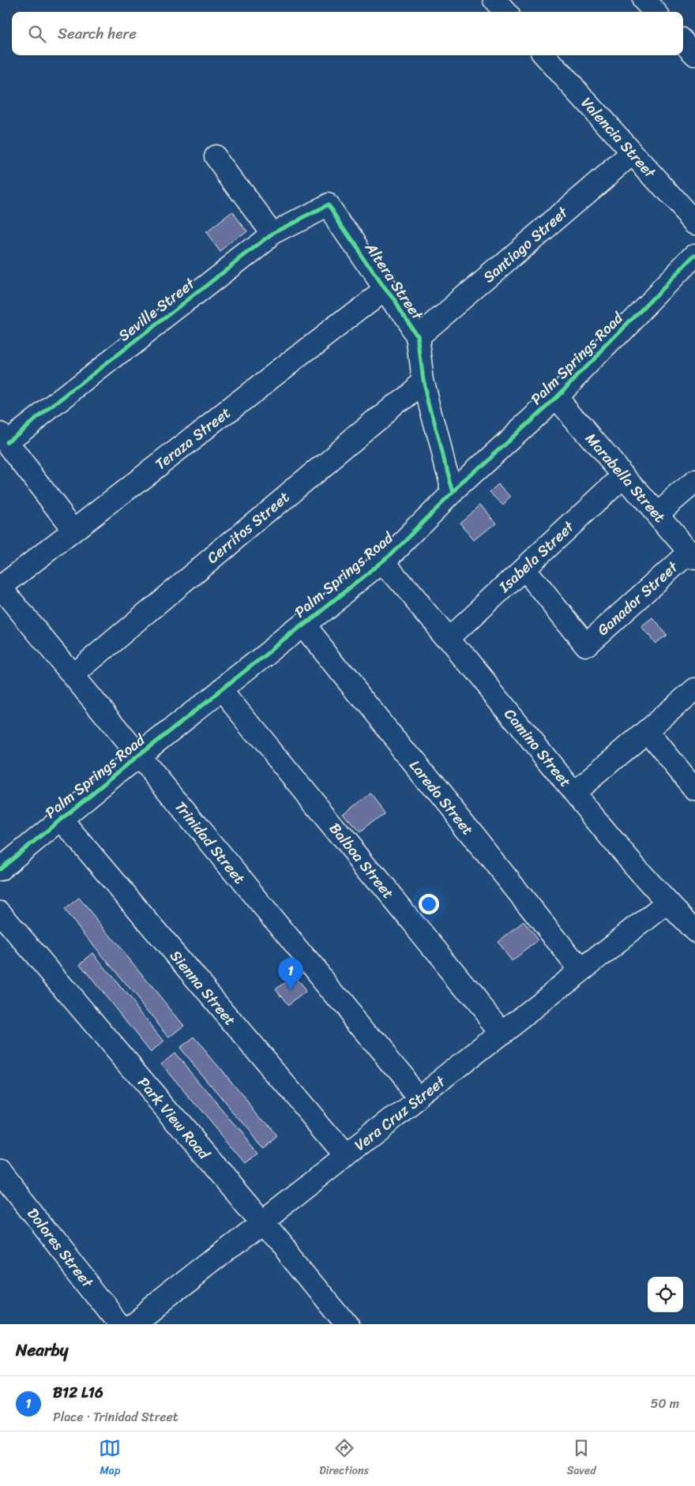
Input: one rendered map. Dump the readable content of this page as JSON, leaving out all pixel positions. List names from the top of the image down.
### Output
{
  "streets": {
    "street": [
      "Valencia Street",
      "Santiago Street",
      "Altera Street",
      "Seville Street",
      "Palm Springs Road",
      "Teraza Street",
      "Marabella Street",
      "Cerritos Street",
      "Isabela Street",
      "Ganador Street",
      "Camino Street",
      "Laredo Street",
      "Trinidad Street",
      "Balboa Street",
      "Sienna Street",
      "Vera Cruz Street",
      "Park View Road",
      "Dolores Street"
    ]
  },
  "crossings": [
    ["Valencia Street", "Santiago Street"],
    ["Santiago Street", "Altera Street"],
    ["Altera Street", "Seville Street"],
    ["Altera Street", "Palm Springs Road"],
    ["Altera Street", "Teraza Street"],
    ["Altera Street", "Cerritos Street"],
    ["Palm Springs Road", "Marabella Street"],
    ["Palm Springs Road", "Camino Street"],
    ["Palm Springs Road", "Laredo Street"],
    ["Palm Springs Road", "Trinidad Street"],
    ["Palm Springs Road", "Balboa Street"],
    ["Palm Springs Road", "Sienna Street"],
    ["Teraza Street", "Trinidad Street"],
    ["Marabella Street", "Isabela Street"],
    ["Marabella Street", "Ganador Street"],
    ["Cerritos Street", "Trinidad Street"],
    ["Isabela Street", "Ganador Street"],
    ["Isabela Street", "Camino Street"],
    ["Camino Street", "Vera Cruz Street"],
    ["Laredo Street", "Vera Cruz Street"],
    ["Trinidad Street", "Vera Cruz Street"],
    ["Balboa Street", "Vera Cruz Street"],
    ["Sienna Street", "Vera Cruz Street"],
    ["Vera Cruz Street", "Park View Road"]
  ],
  "page": {
    "search": "Search here",
    "pins": "1",
    "heading": "Nearby",
    "list": [
      {
        "mark": "1",
        "name": "B12 L16",
        "note": "Place · Trinidad Street",
        "value": "50 m"
      }
    ],
    "nav": ["Map", "Directions", "Saved"]
  }
}
